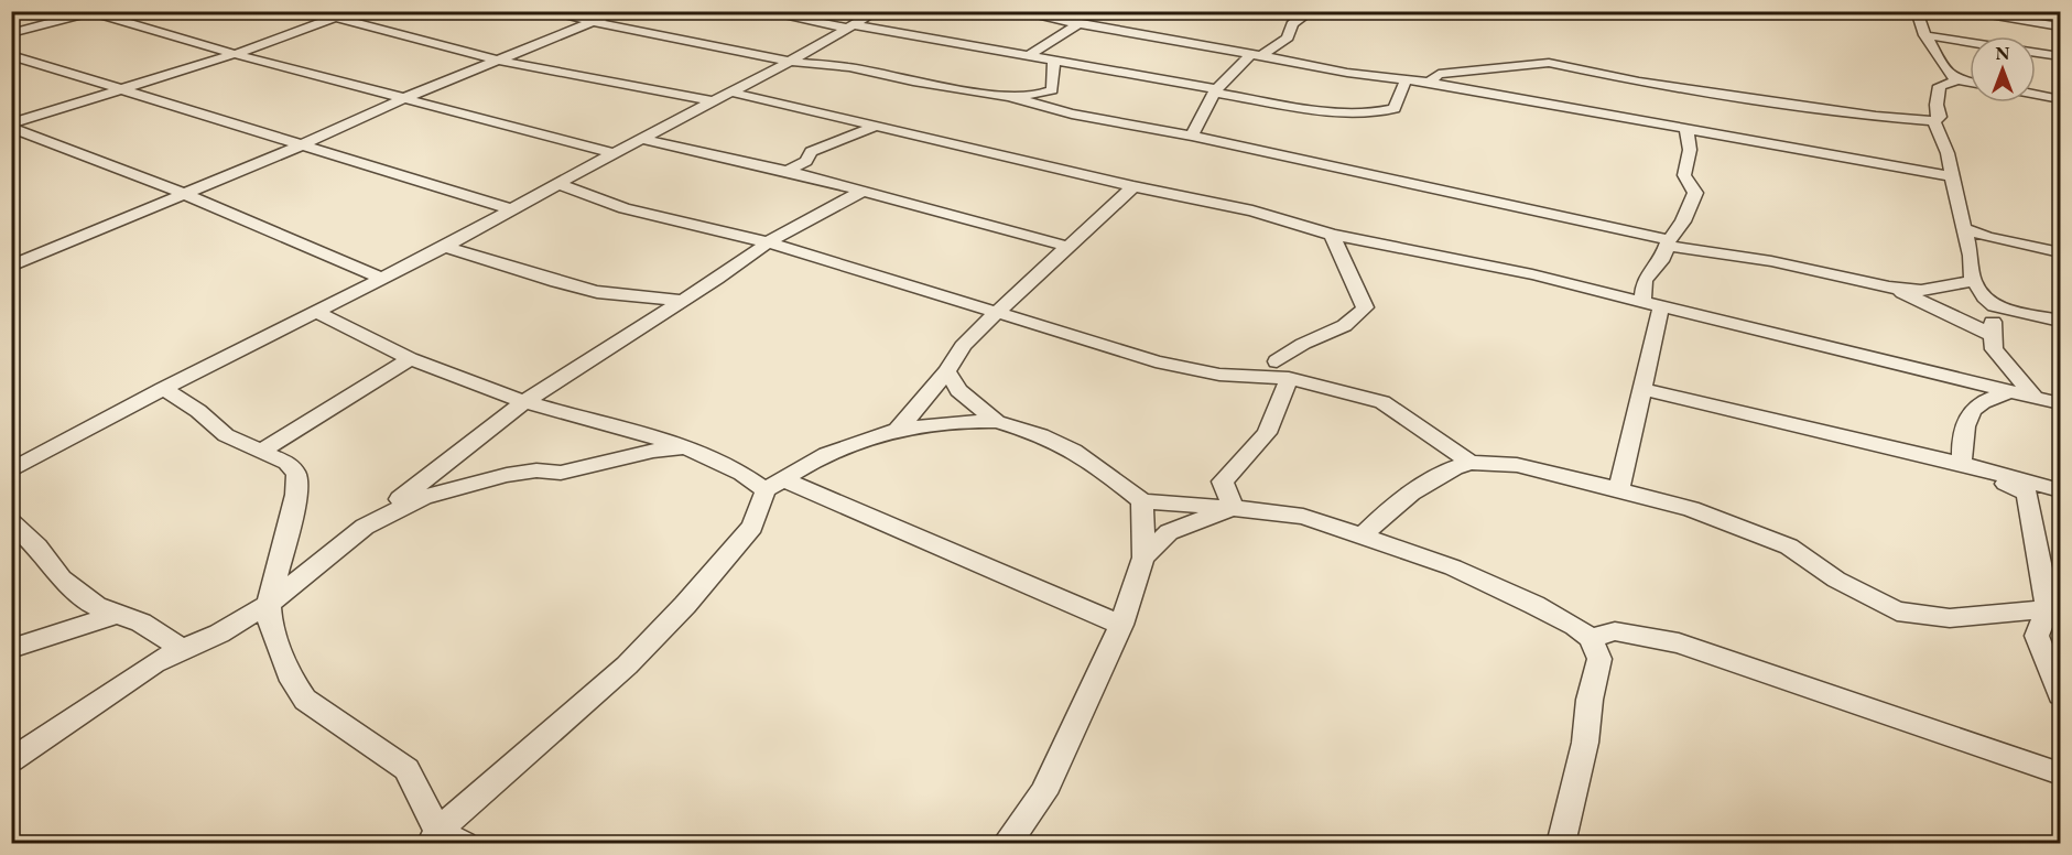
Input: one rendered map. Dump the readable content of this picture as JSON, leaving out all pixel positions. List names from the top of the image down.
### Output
{
  "north": "top"
}
